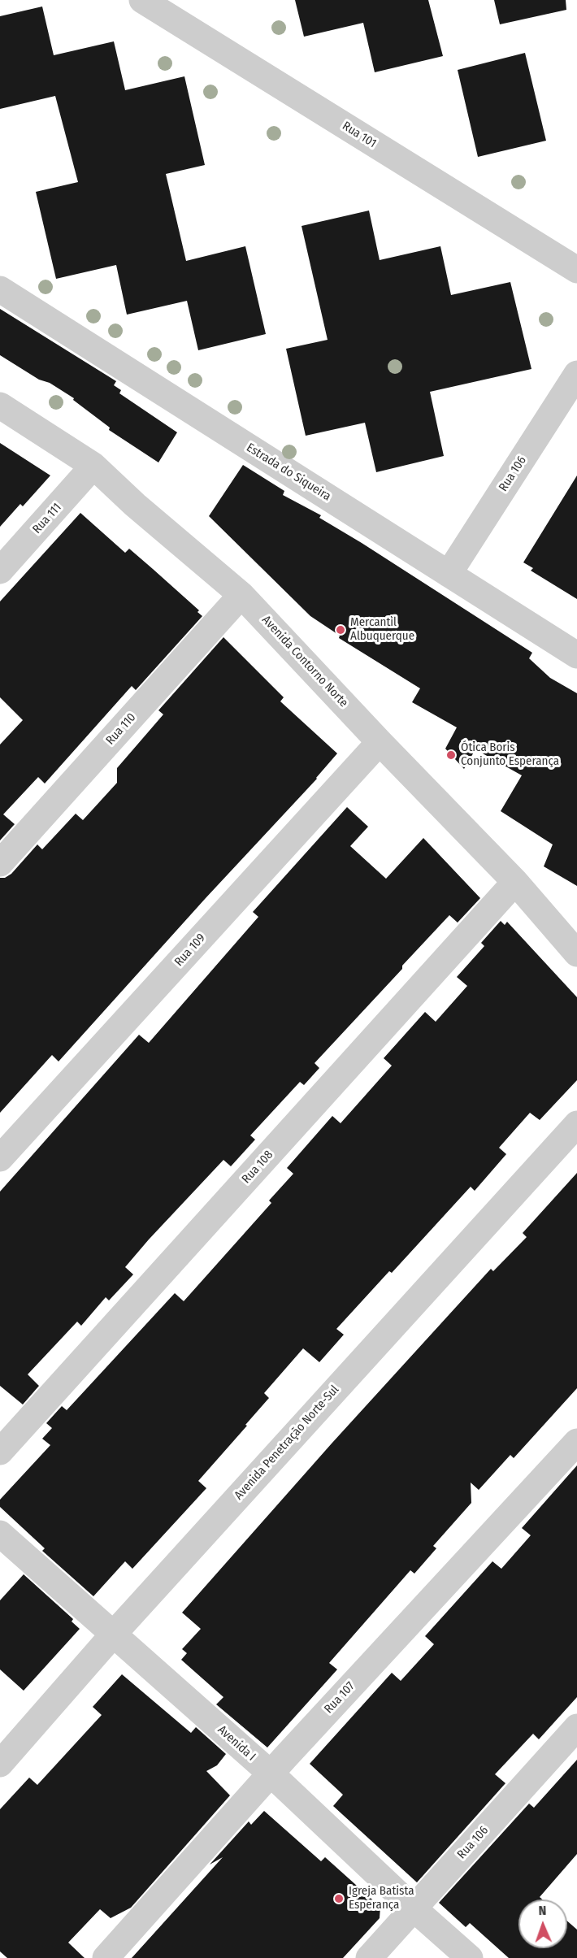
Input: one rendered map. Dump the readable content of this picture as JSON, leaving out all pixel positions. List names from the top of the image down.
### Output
{
  "streets": {
    "street": [
      "Rua 101",
      "Estrada do Siqueira",
      "Rua 106",
      "Rua 111",
      "Avenida Contorno Norte",
      "Rua 110",
      "Rua 109",
      "Rua 108",
      "Avenida Penetração Norte-Sul",
      "Rua 107",
      "Avenida I"
    ]
  },
  "crossings": [
    ["Estrada do Siqueira", "Rua 106"],
    ["Rua 106", "Avenida I"],
    ["Rua 111", "Avenida Contorno Norte"],
    ["Avenida Contorno Norte", "Rua 110"],
    ["Avenida Contorno Norte", "Rua 109"],
    ["Avenida Contorno Norte", "Rua 108"],
    ["Avenida Penetração Norte-Sul", "Avenida I"],
    ["Rua 107", "Avenida I"]
  ],
  "places": ["Mercantil Albuquerque", "Ótica Boris Conjunto Esperança", "Igreja Batista Esperança"],
  "north": "top"
}
